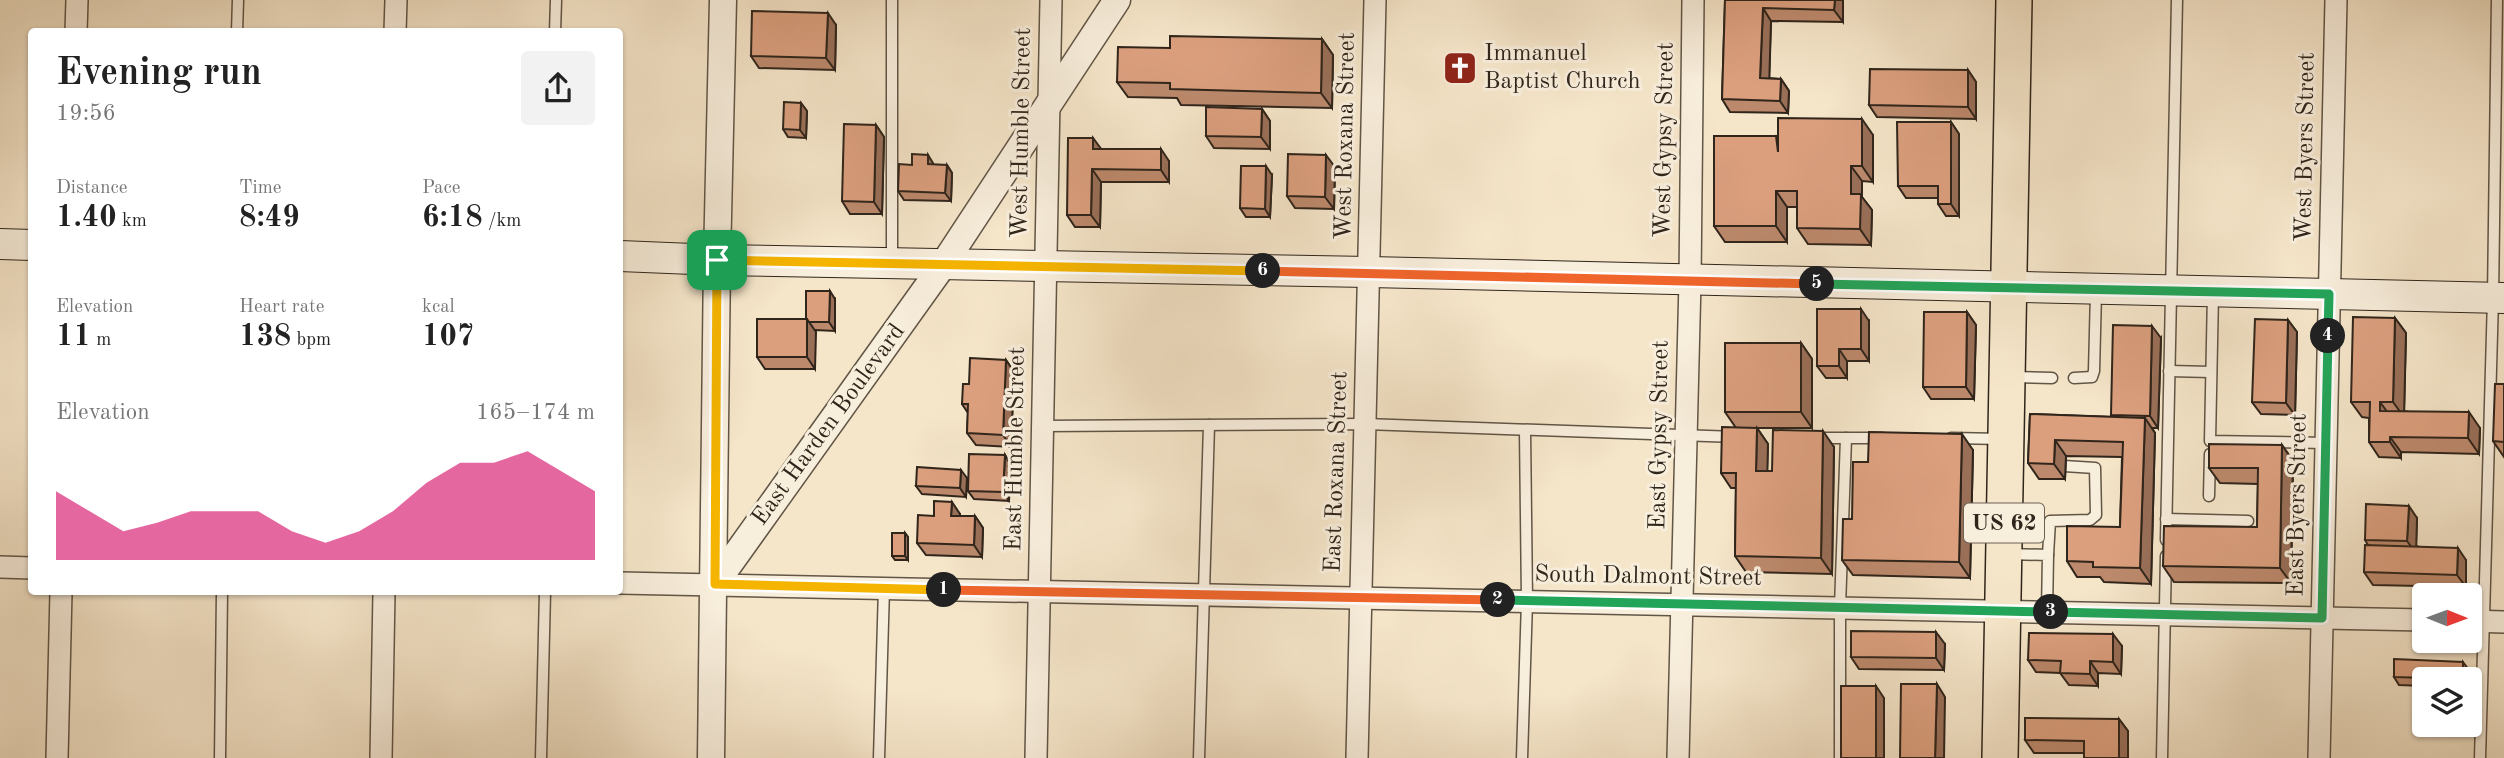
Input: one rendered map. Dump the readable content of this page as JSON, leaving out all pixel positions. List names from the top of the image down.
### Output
{
  "streets": {
    "highway": ["US 62"],
    "street": [
      "West Humble Street",
      "West Roxana Street",
      "West Gypsy Street",
      "West Byers Street",
      "East Harden Boulevard",
      "East Gypsy Street",
      "East Humble Street",
      "East Roxana Street",
      "East Byers Street",
      "South Dalmont Street"
    ]
  },
  "crossings": [
    ["West Humble Street", "East Harden Boulevard"],
    ["West Humble Street", "East Humble Street"],
    ["West Roxana Street", "East Roxana Street"],
    ["West Gypsy Street", "East Gypsy Street"],
    ["West Byers Street", "East Byers Street"],
    ["East Harden Boulevard", "South Dalmont Street"],
    ["East Gypsy Street", "South Dalmont Street"],
    ["East Humble Street", "South Dalmont Street"],
    ["East Roxana Street", "South Dalmont Street"],
    ["East Byers Street", "South Dalmont Street"],
    ["US 62", "South Dalmont Street"]
  ],
  "places": {
    "church": ["Immanuel Baptist Church"]
  },
  "north": "right",
  "page": {
    "heading": ["Evening run", "19:56"],
    "stats": [
      ["Distance", "1.40 km"],
      ["Time", "8:49"],
      ["Pace", "6:18 /km"],
      ["Elevation", "11 m"],
      ["Heart rate", "138 bpm"],
      ["kcal", "107"]
    ],
    "pins": [
      "6",
      "5",
      "4",
      "1",
      "2",
      "3"
    ],
    "chart": ["Elevation", "165–174 m"]
  }
}
